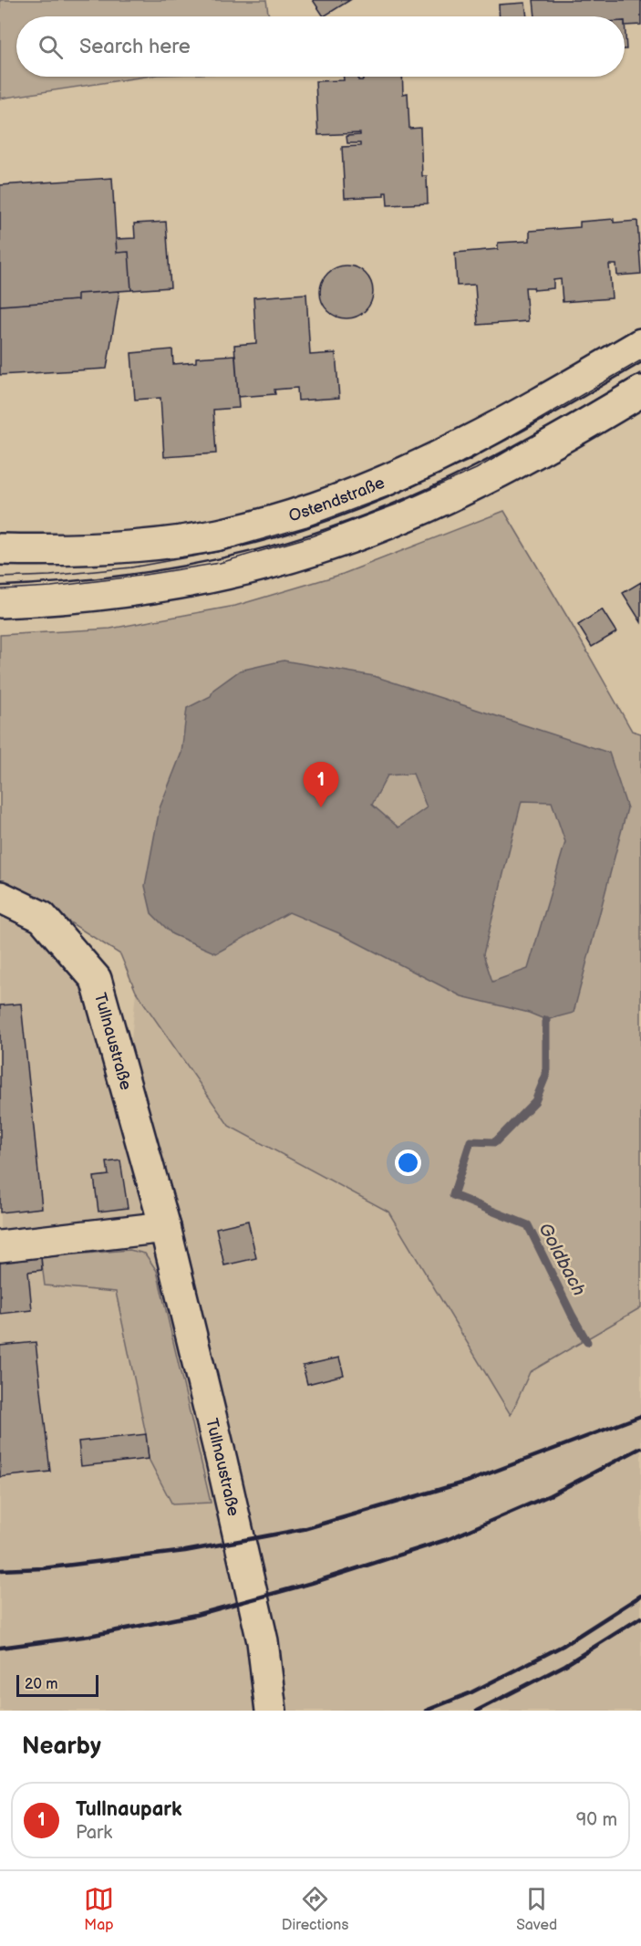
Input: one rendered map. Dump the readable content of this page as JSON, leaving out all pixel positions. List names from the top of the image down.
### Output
{
  "streets": {
    "main road": ["Ostendstraße", "Tullnaustraße"]
  },
  "water": ["Goldbach"],
  "scale_bar": "20 m",
  "page": {
    "search": "Search here",
    "pins": "1",
    "scale": "20 m",
    "heading": "Nearby",
    "list": [
      {
        "mark": "1",
        "name": "Tullnaupark",
        "note": "Park",
        "value": "90 m"
      }
    ],
    "nav": ["Map", "Directions", "Saved"]
  }
}
